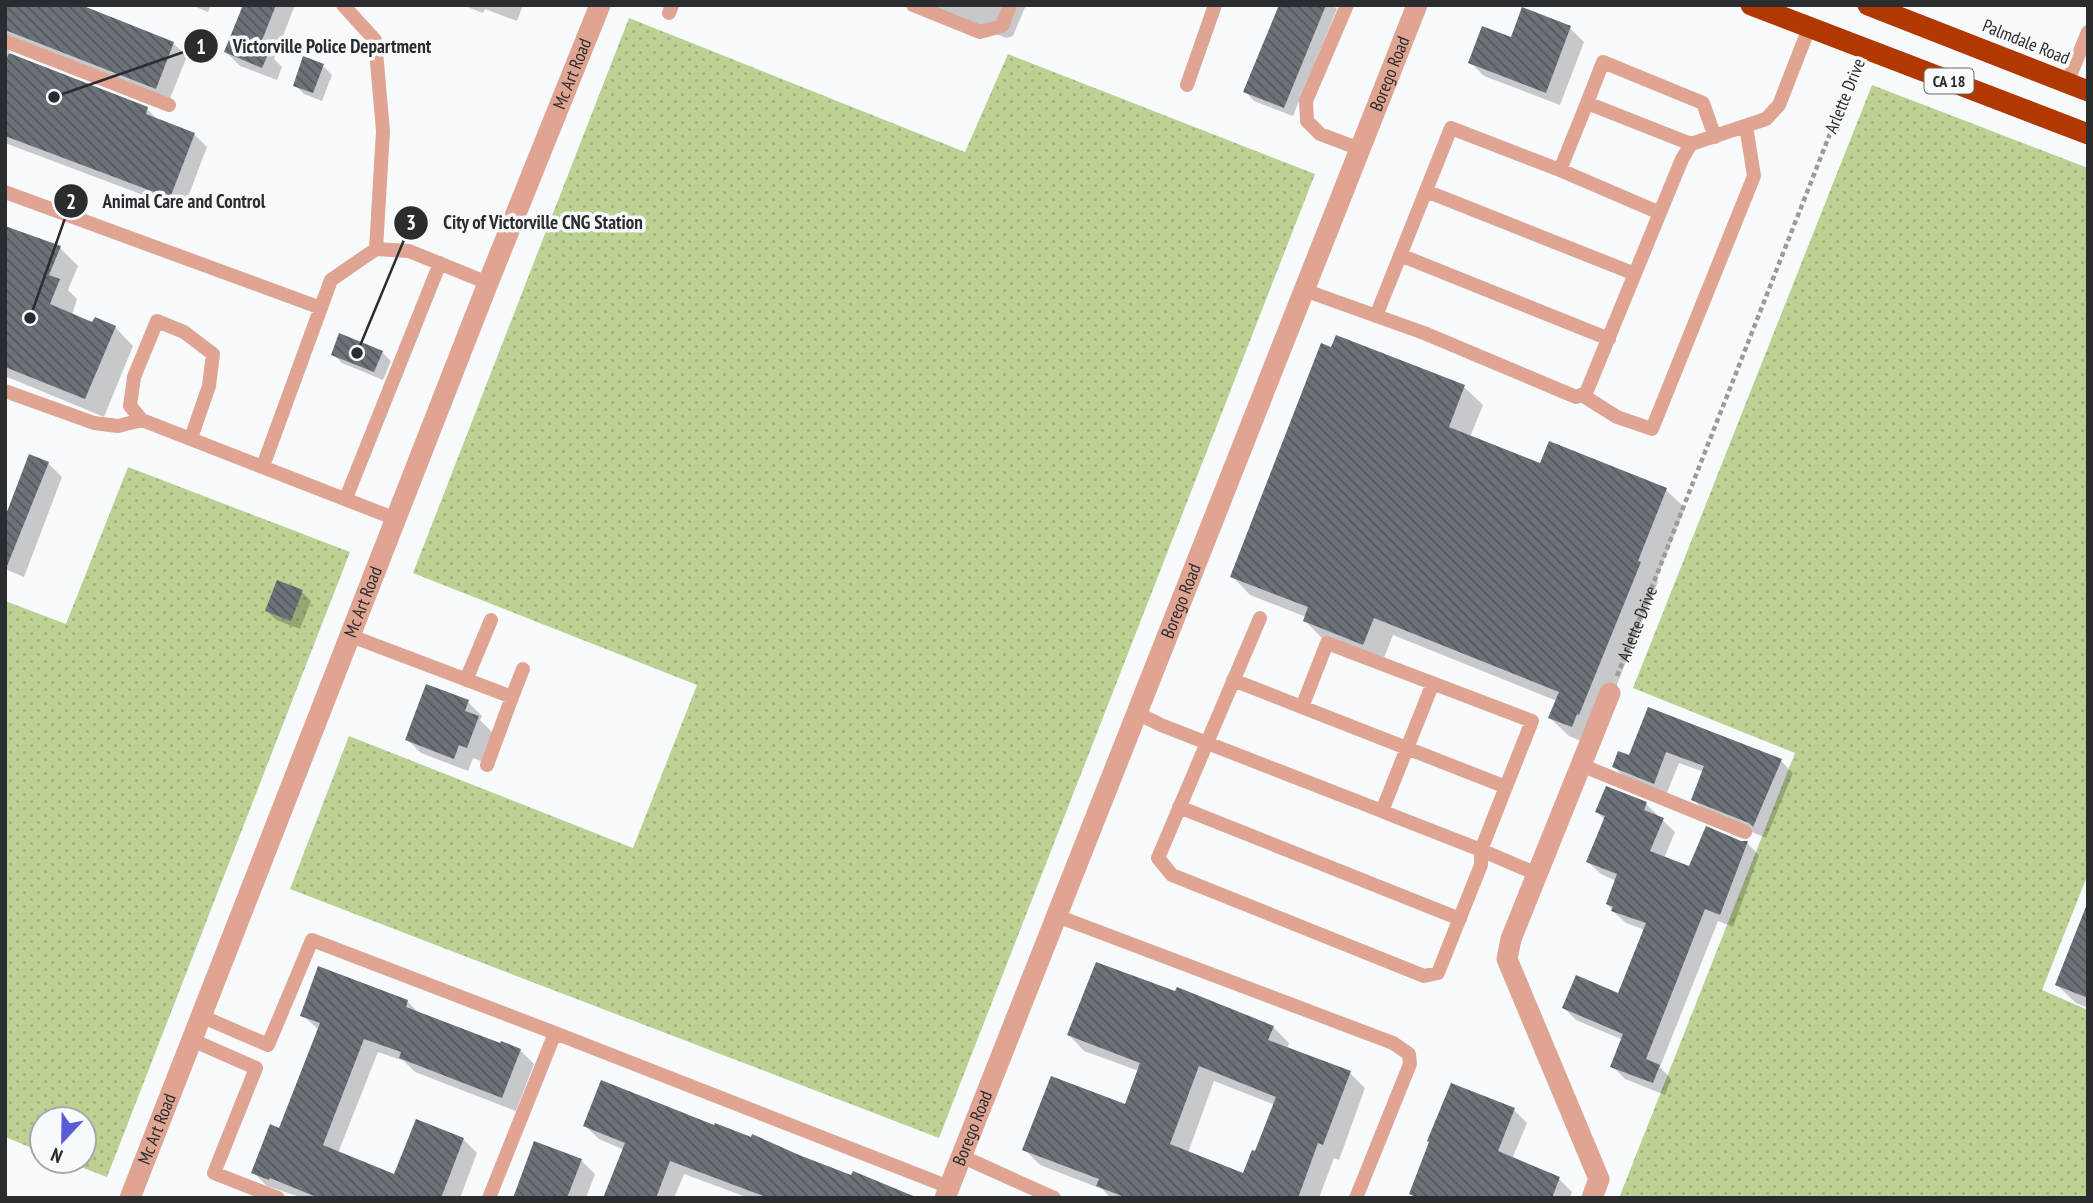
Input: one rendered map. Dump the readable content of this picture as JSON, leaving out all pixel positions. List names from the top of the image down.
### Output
{
  "streets": {
    "highway": ["Palmdale Road", "CA 18"],
    "street": ["Mc Art Road", "Borego Road"],
    "path": ["Arlette Drive"]
  },
  "crossings": [
    ["CA 18", "Arlette Drive"]
  ],
  "places": ["Victorville Police Department", "Animal Care and Control", "City of Victorville CNG Station"],
  "north": "bottom"
}
